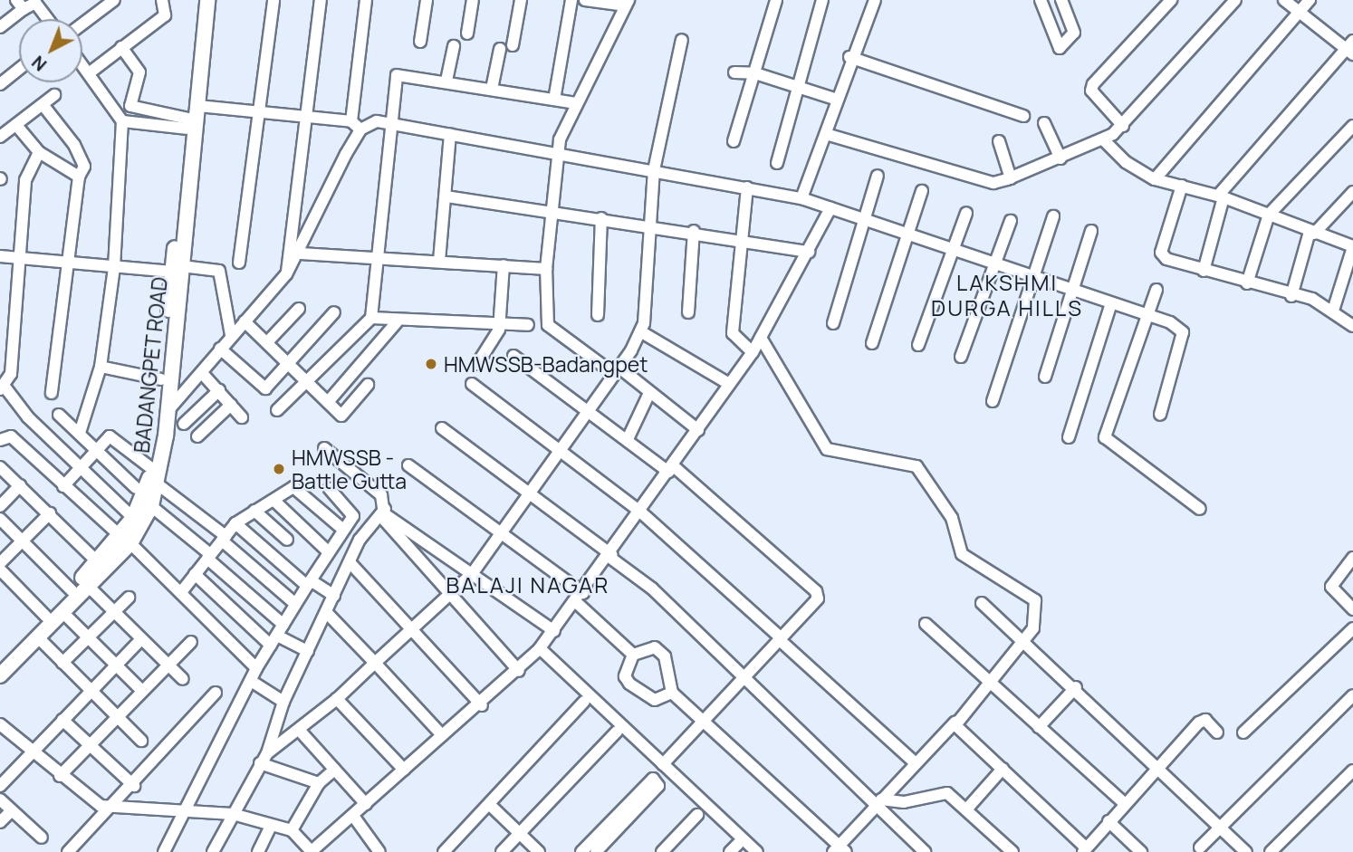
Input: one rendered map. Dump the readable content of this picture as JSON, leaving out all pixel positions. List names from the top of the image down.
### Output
{
  "streets": {
    "main road": ["BADANGPET ROAD"]
  },
  "districts": ["LAKSHMI DURGA HILLS", "BALAJI NAGAR"],
  "places": ["HMWSSB-Badangpet", "HMWSSB - Battle Gutta"],
  "north": "bottom left"
}
